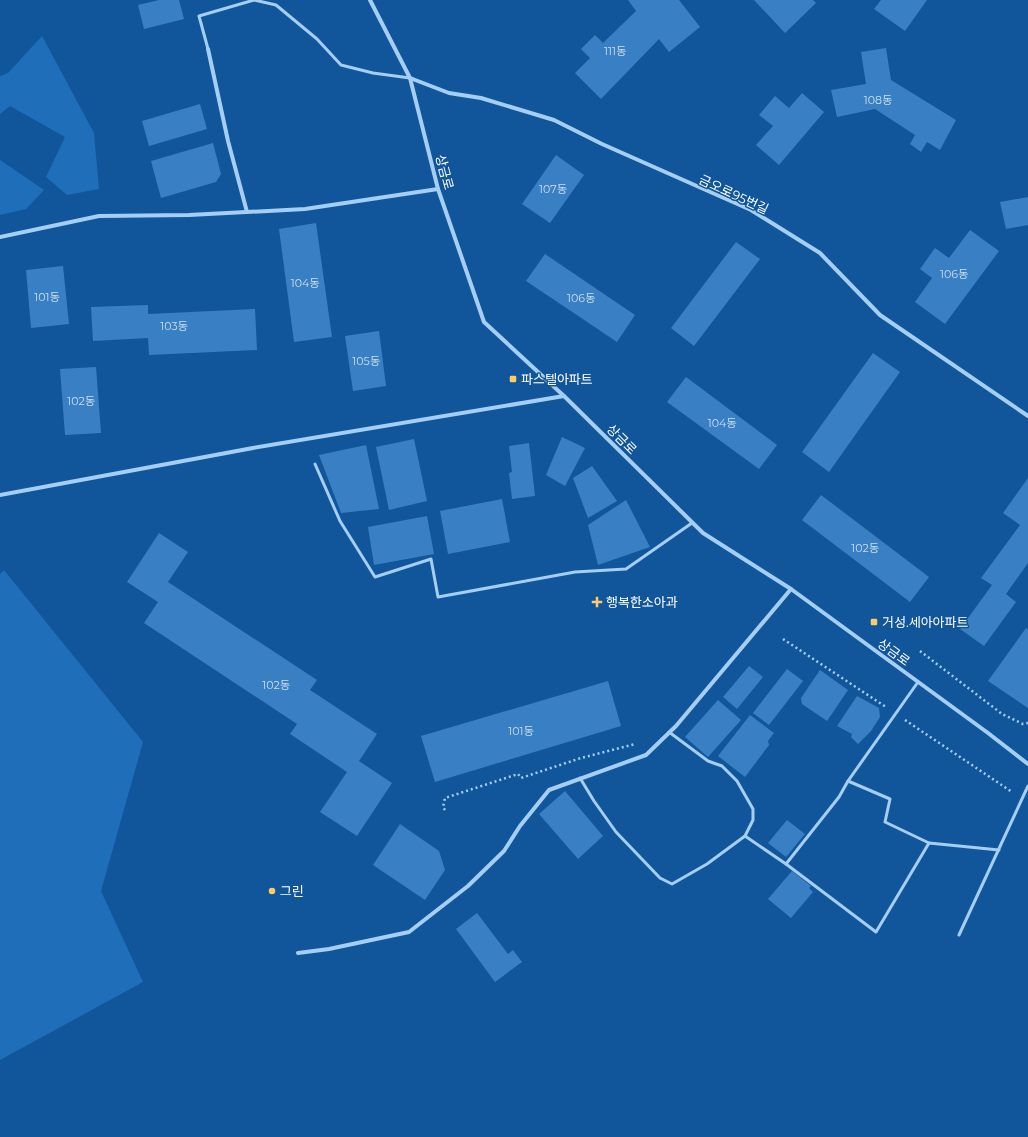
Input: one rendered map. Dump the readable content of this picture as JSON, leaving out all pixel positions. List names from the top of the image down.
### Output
{
  "streets": {
    "street": ["상금로", "금오로95번길"]
  },
  "crossings": [
    ["상금로", "금오로95번길"]
  ],
  "places": {
    "transit": ["파스텔아파트", "거성.세아아파트"],
    "health": ["행복한소아과"],
    "other": ["그린"]
  },
  "house_numbers": [
    "111동",
    "108동",
    "107동",
    "106동",
    "104동",
    "101동",
    "106동",
    "103동",
    "105동",
    "102동",
    "104동",
    "102동",
    "102동",
    "101동"
  ]
}
